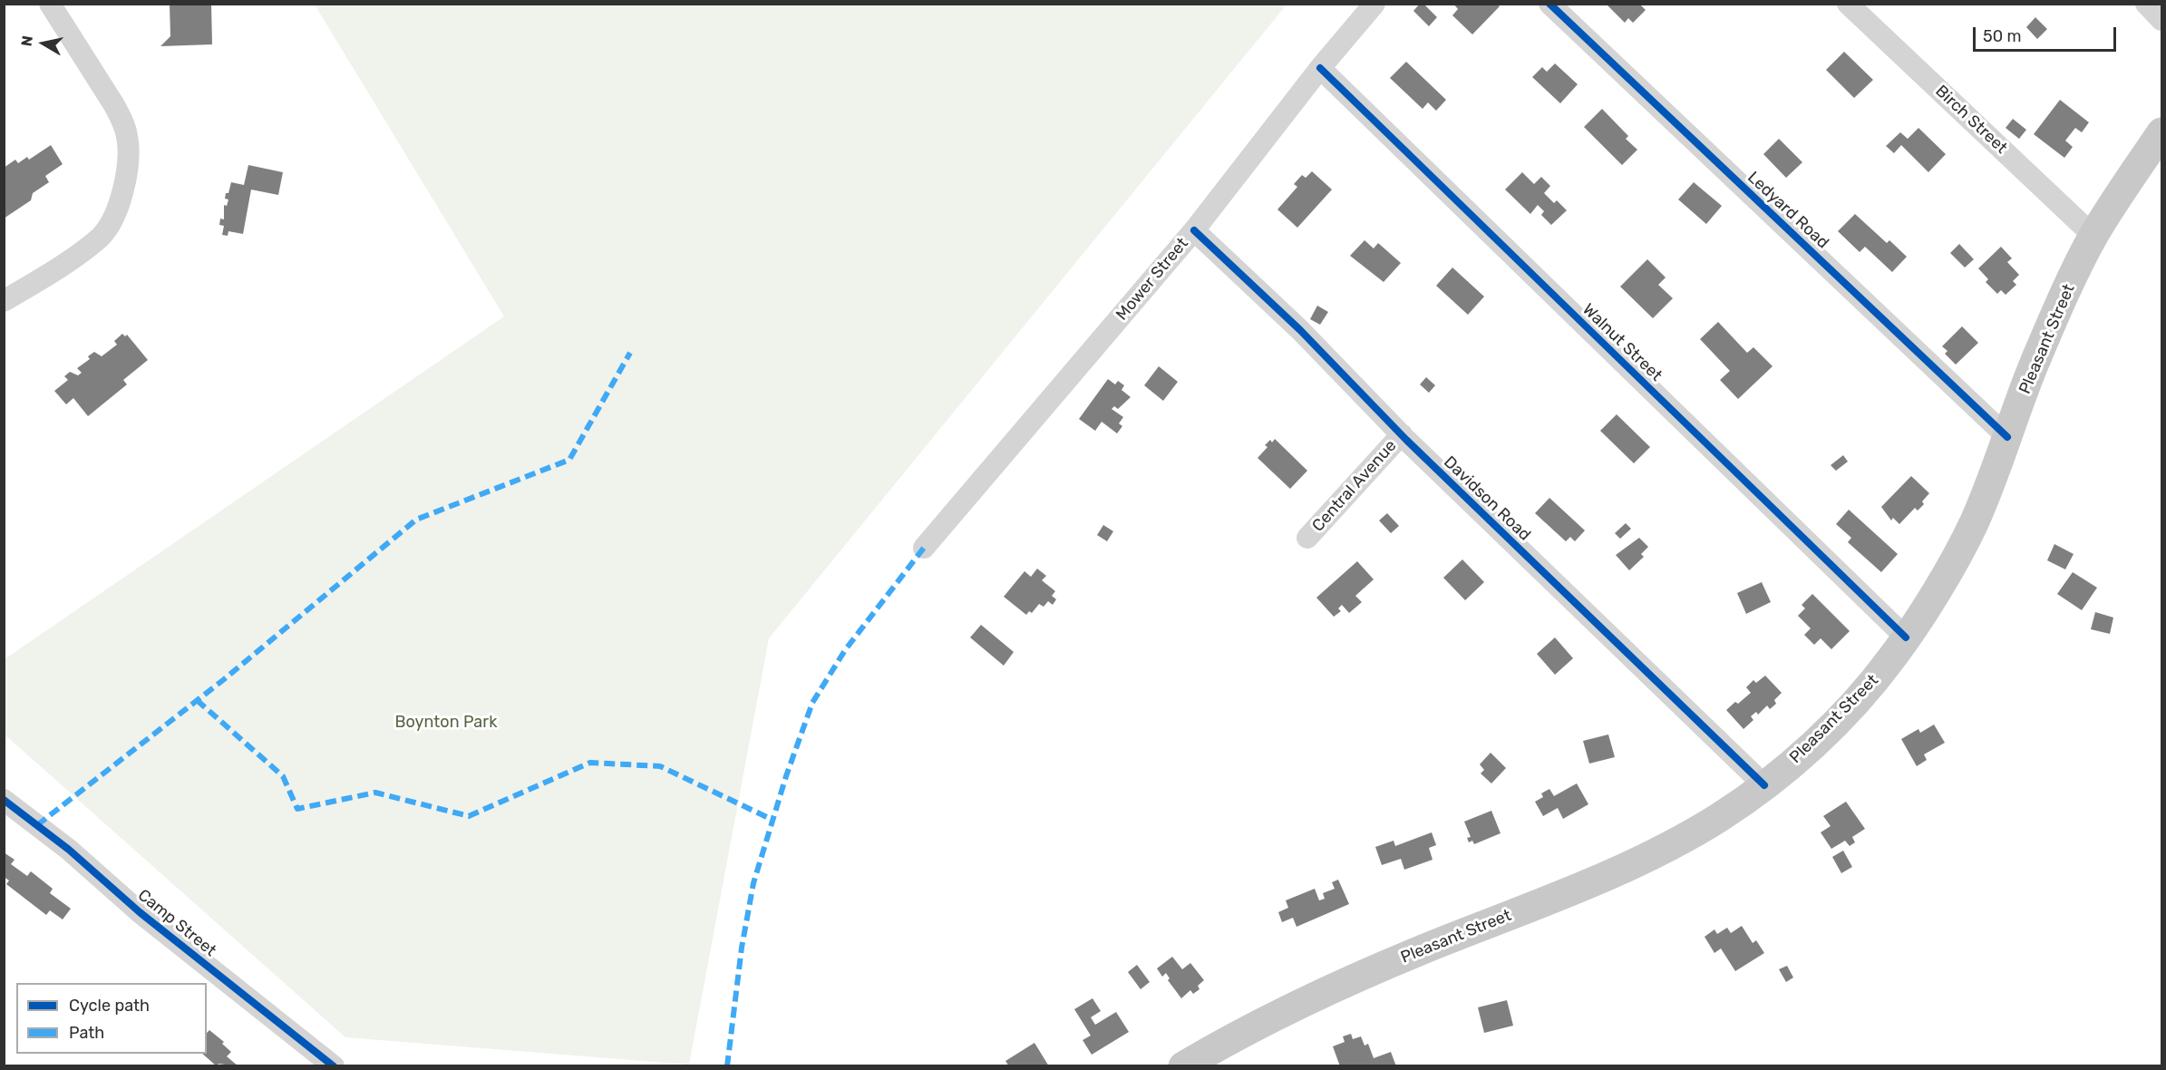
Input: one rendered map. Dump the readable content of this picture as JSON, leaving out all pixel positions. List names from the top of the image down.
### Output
{
  "streets": {
    "main road": ["Pleasant Street"],
    "street": [
      "Birch Street",
      "Ledyard Road",
      "Mower Street",
      "Walnut Street",
      "Central Avenue",
      "Davidson Road",
      "Camp Street"
    ]
  },
  "crossings": [
    ["Birch Street", "Pleasant Street"],
    ["Ledyard Road", "Pleasant Street"],
    ["Mower Street", "Walnut Street"],
    ["Mower Street", "Davidson Road"],
    ["Pleasant Street", "Walnut Street"],
    ["Pleasant Street", "Davidson Road"],
    ["Central Avenue", "Davidson Road"]
  ],
  "parks": ["Boynton Park"],
  "legend": ["Cycle path", "Path"],
  "scale_bar": "50 m",
  "north": "left"
}
